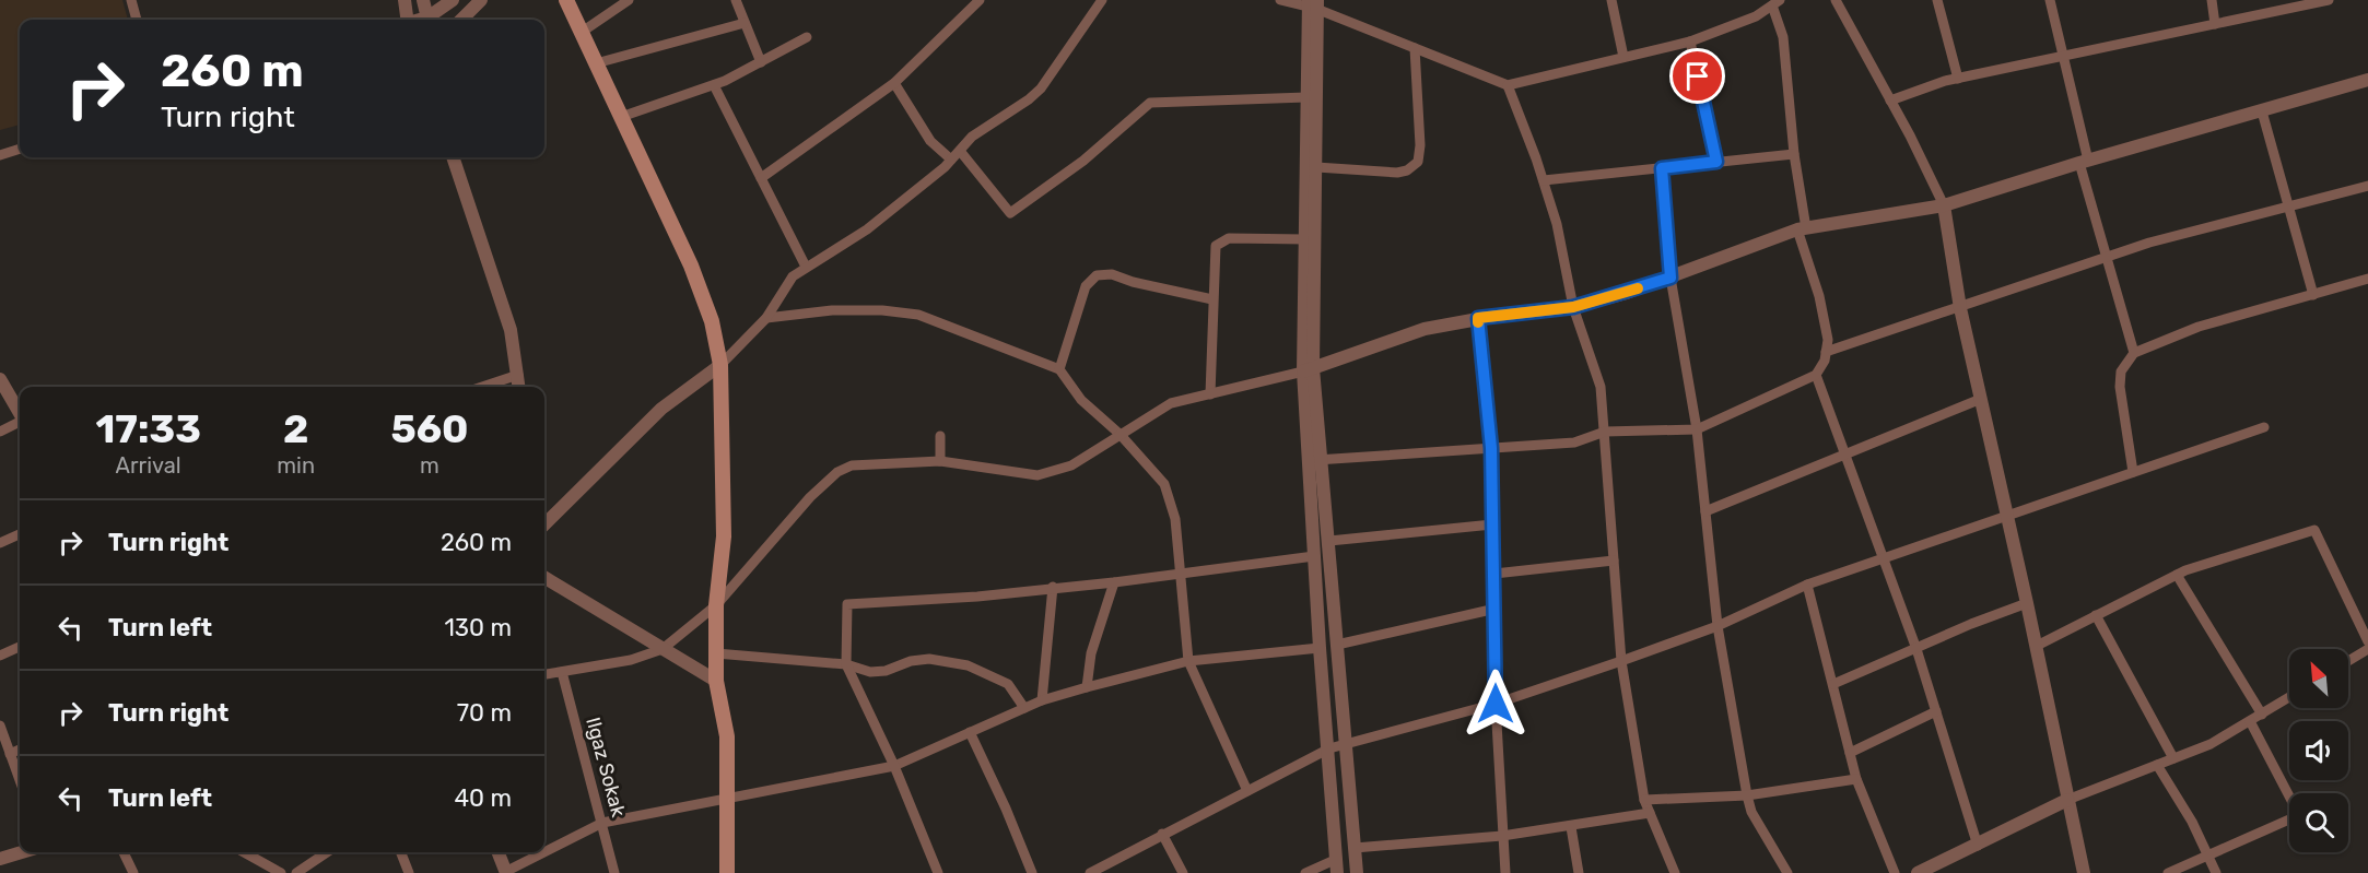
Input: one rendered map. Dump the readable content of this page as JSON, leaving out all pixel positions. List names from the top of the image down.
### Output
{
  "streets": {
    "street": ["Ilgaz Sokak"]
  },
  "north": "top left",
  "page": {
    "turn": ["260 m", "Turn right"],
    "eta": [
      "17:33",
      "Arrival",
      "2",
      "min",
      "560",
      "m"
    ],
    "list": [
      {
        "name": "Turn right",
        "value": "260 m"
      },
      {
        "name": "Turn left",
        "value": "130 m"
      },
      {
        "name": "Turn right",
        "value": "70 m"
      },
      {
        "name": "Turn left",
        "value": "40 m"
      }
    ]
  }
}
